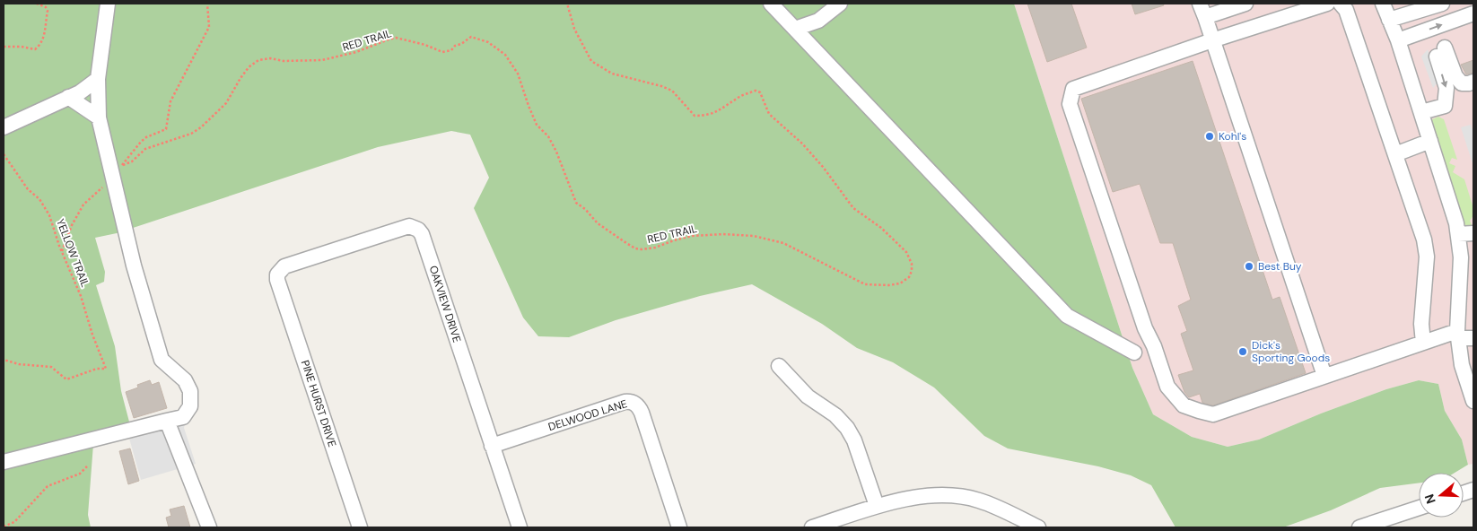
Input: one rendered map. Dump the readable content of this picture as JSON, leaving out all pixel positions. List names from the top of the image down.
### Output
{
  "streets": {
    "street": ["OAKVIEW DRIVE", "PINE HURST DRIVE", "DELWOOD LANE"],
    "path": ["RED TRAIL", "YELLOW TRAIL"]
  },
  "crossings": [
    ["OAKVIEW DRIVE", "PINE HURST DRIVE"],
    ["OAKVIEW DRIVE", "DELWOOD LANE"]
  ],
  "places": ["Kohl's", "Best Buy", "Dick's Sporting Goods"],
  "north": "left"
}
